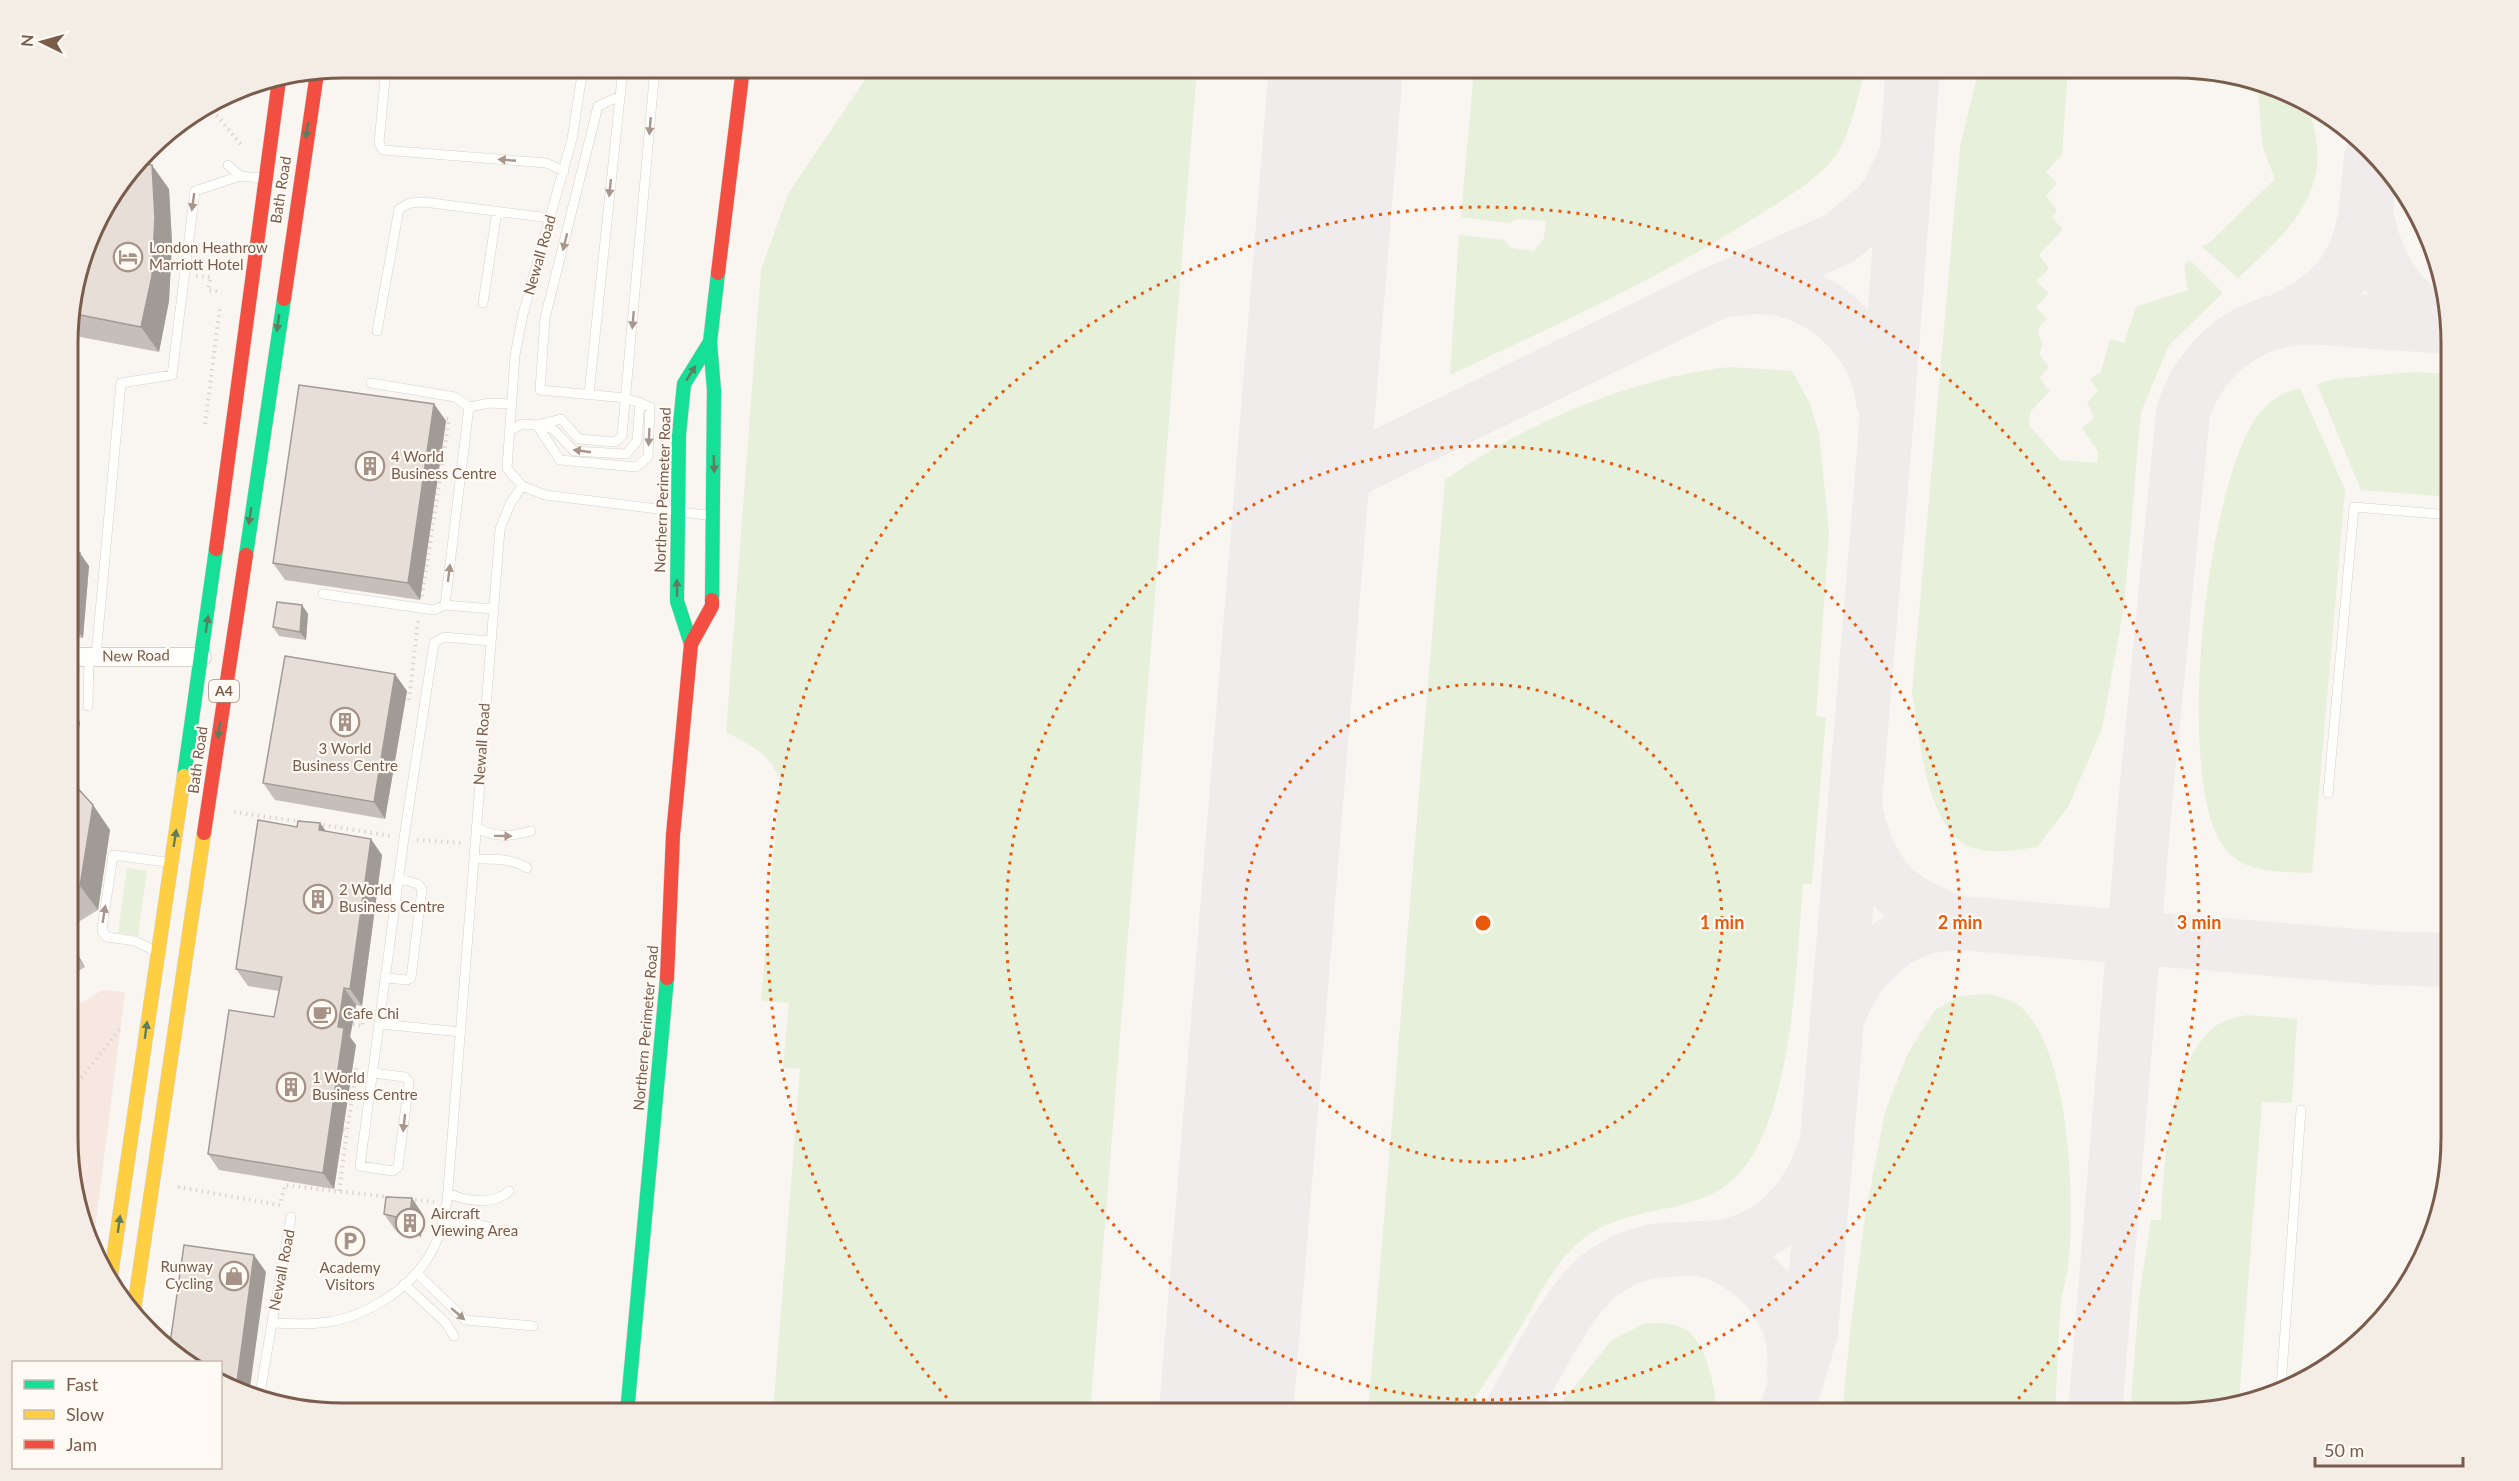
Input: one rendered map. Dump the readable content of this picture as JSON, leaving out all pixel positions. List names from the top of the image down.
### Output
{
  "streets": {
    "main road": ["Bath Road", "Northern Perimeter Road", "A4"],
    "street": ["New Road"],
    "lane": ["Newall Road"]
  },
  "crossings": [
    ["Bath Road", "New Road"]
  ],
  "places": {
    "hotel": ["London Heathrow Marriott Hotel"],
    "building": [
      "4 World Business Centre",
      "3 World Business Centre",
      "2 World Business Centre",
      "1 World Business Centre",
      "Aircraft Viewing Area"
    ],
    "cafe": ["Cafe Chi"],
    "parking": ["Academy Visitors"],
    "shop": ["Runway Cycling"]
  },
  "legend": ["Fast", "Slow", "Jam"],
  "scale_bar": "50 m",
  "north": "left",
  "rings": ["1 min", "2 min", "3 min"]
}
